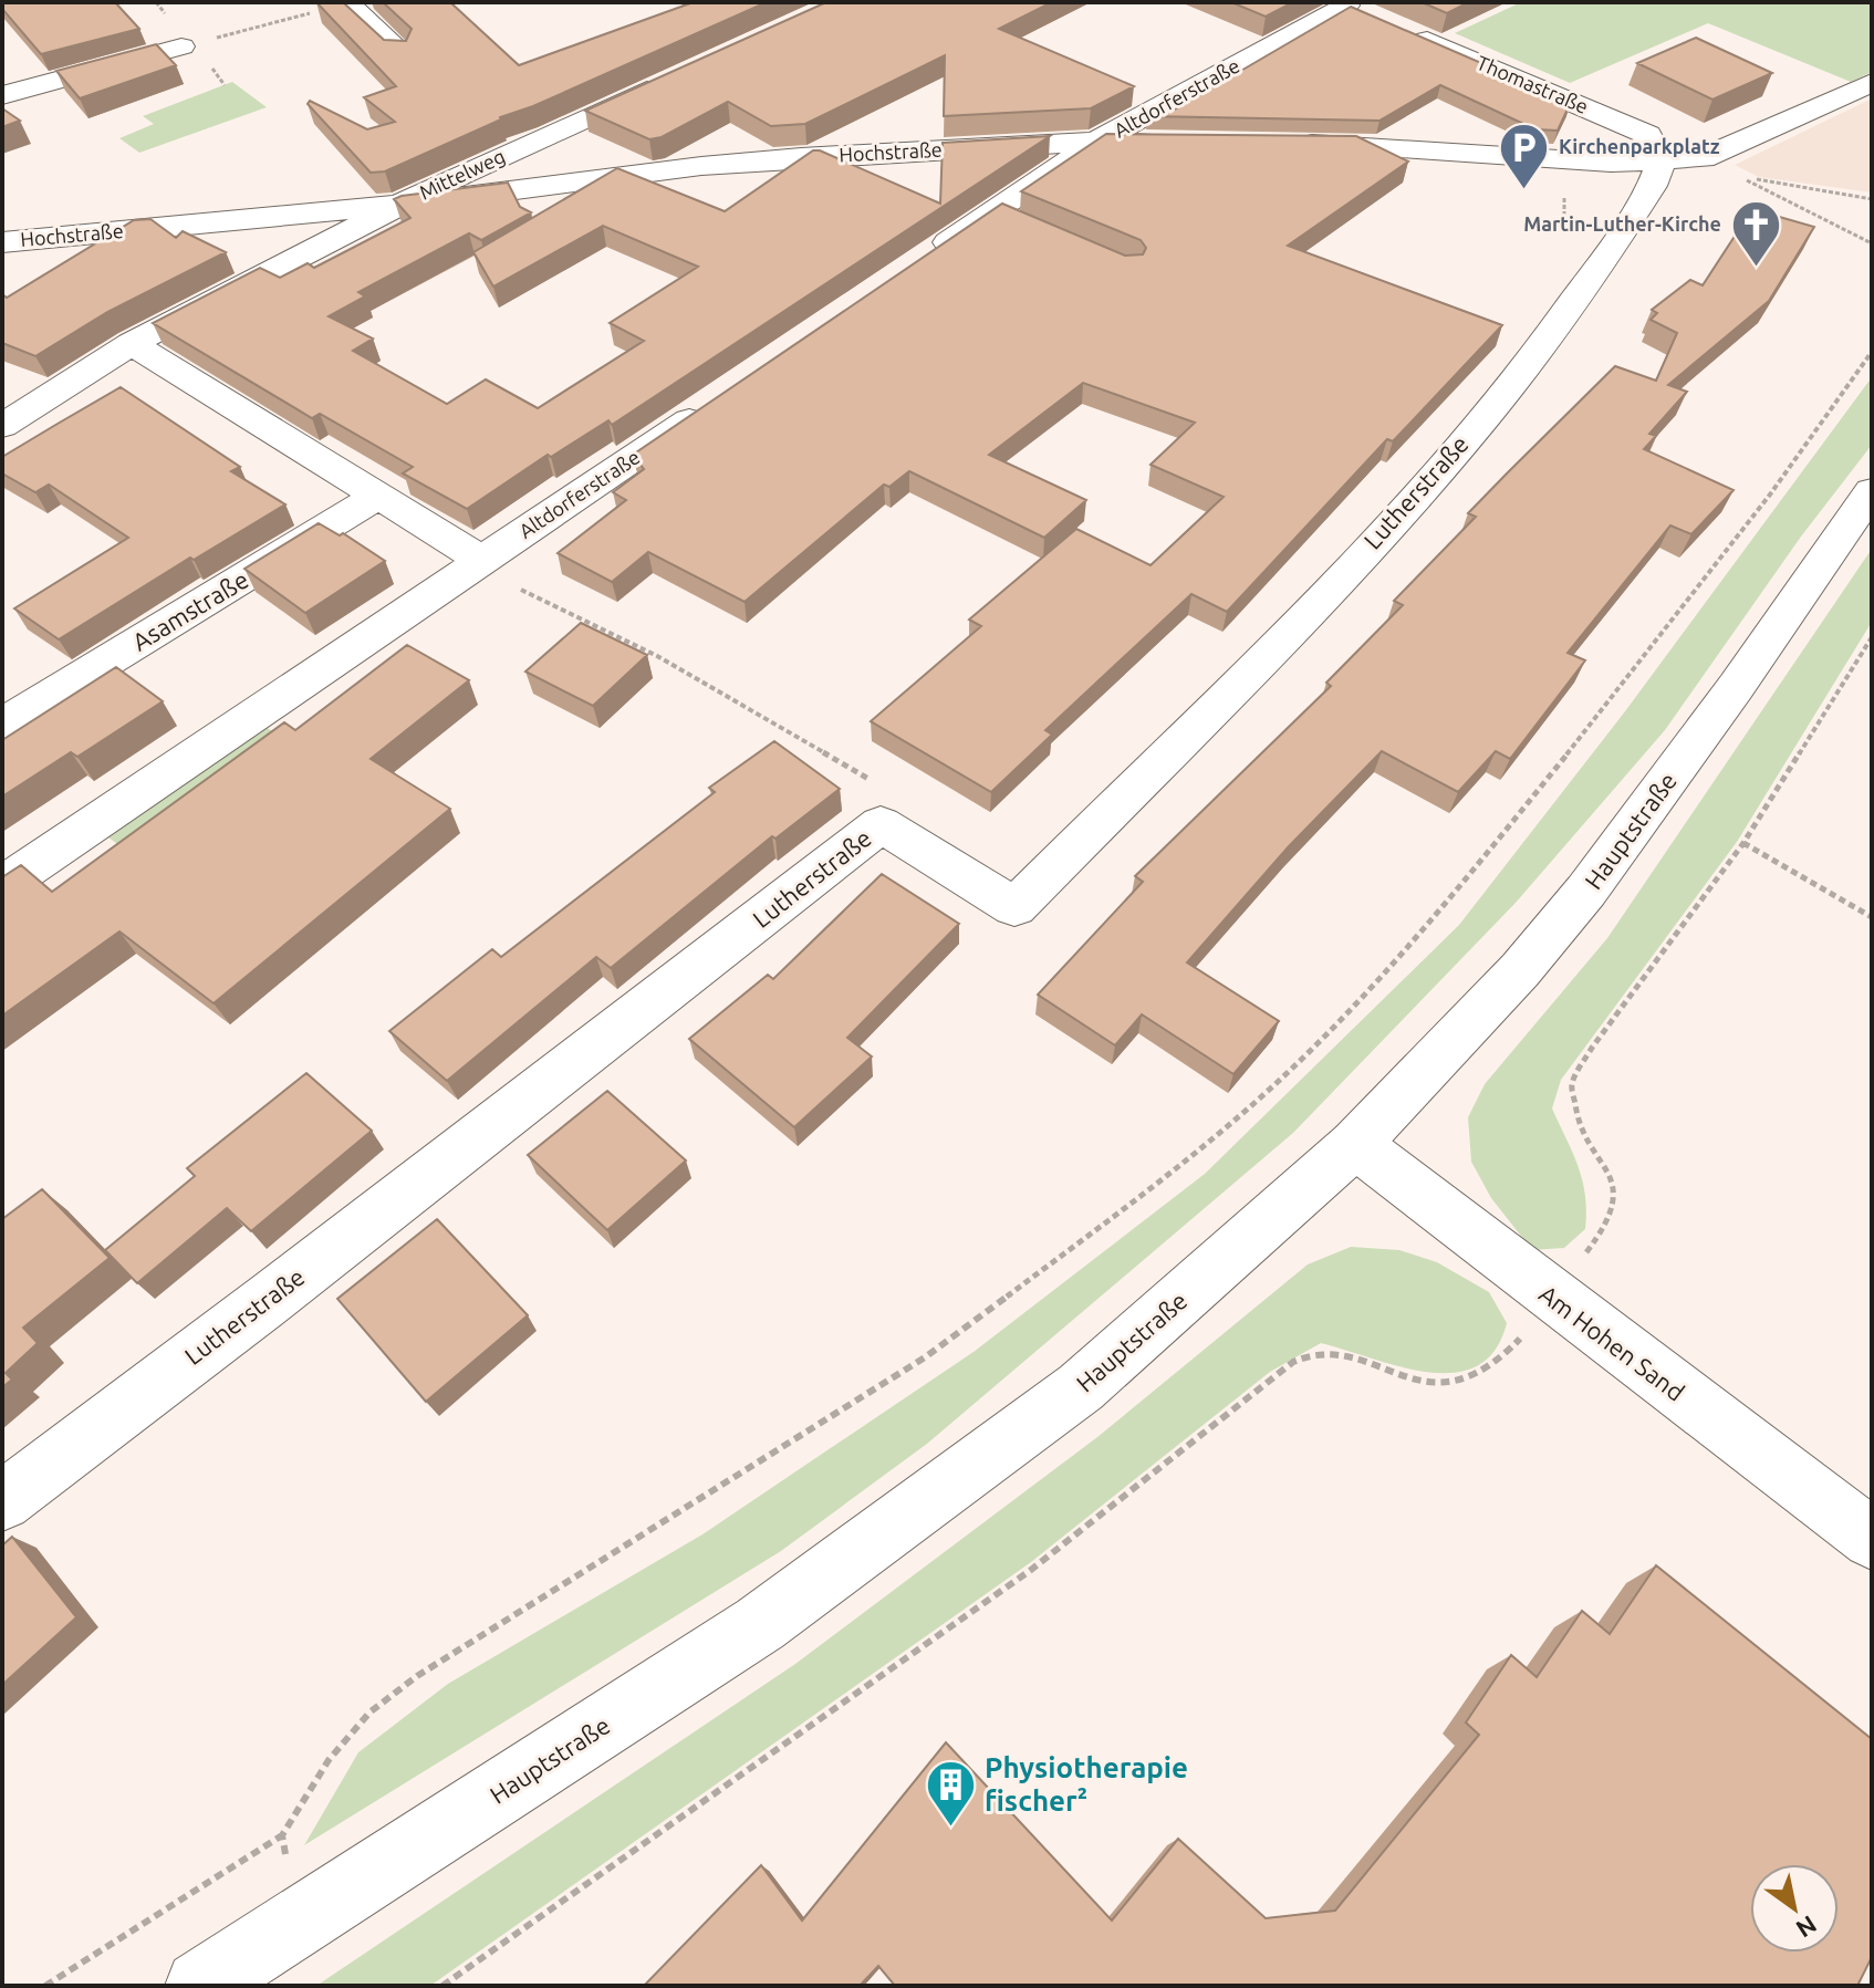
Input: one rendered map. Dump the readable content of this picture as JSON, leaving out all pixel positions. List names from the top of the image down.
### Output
{
  "streets": {
    "street": [
      "Thomastraße",
      "Altdorferstraße",
      "Hochstraße",
      "Mittelweg",
      "Lutherstraße",
      "Asamstraße",
      "Hauptstraße",
      "Am Hohen Sand"
    ]
  },
  "crossings": [
    ["Thomastraße", "Lutherstraße"],
    ["Altdorferstraße", "Hochstraße"],
    ["Hochstraße", "Mittelweg"],
    ["Hauptstraße", "Am Hohen Sand"]
  ],
  "places": {
    "parking": ["Kirchenparkplatz"],
    "church": ["Martin-Luther-Kirche"],
    "building": ["Physiotherapie fischer²"]
  },
  "north": "bottom right"
}
